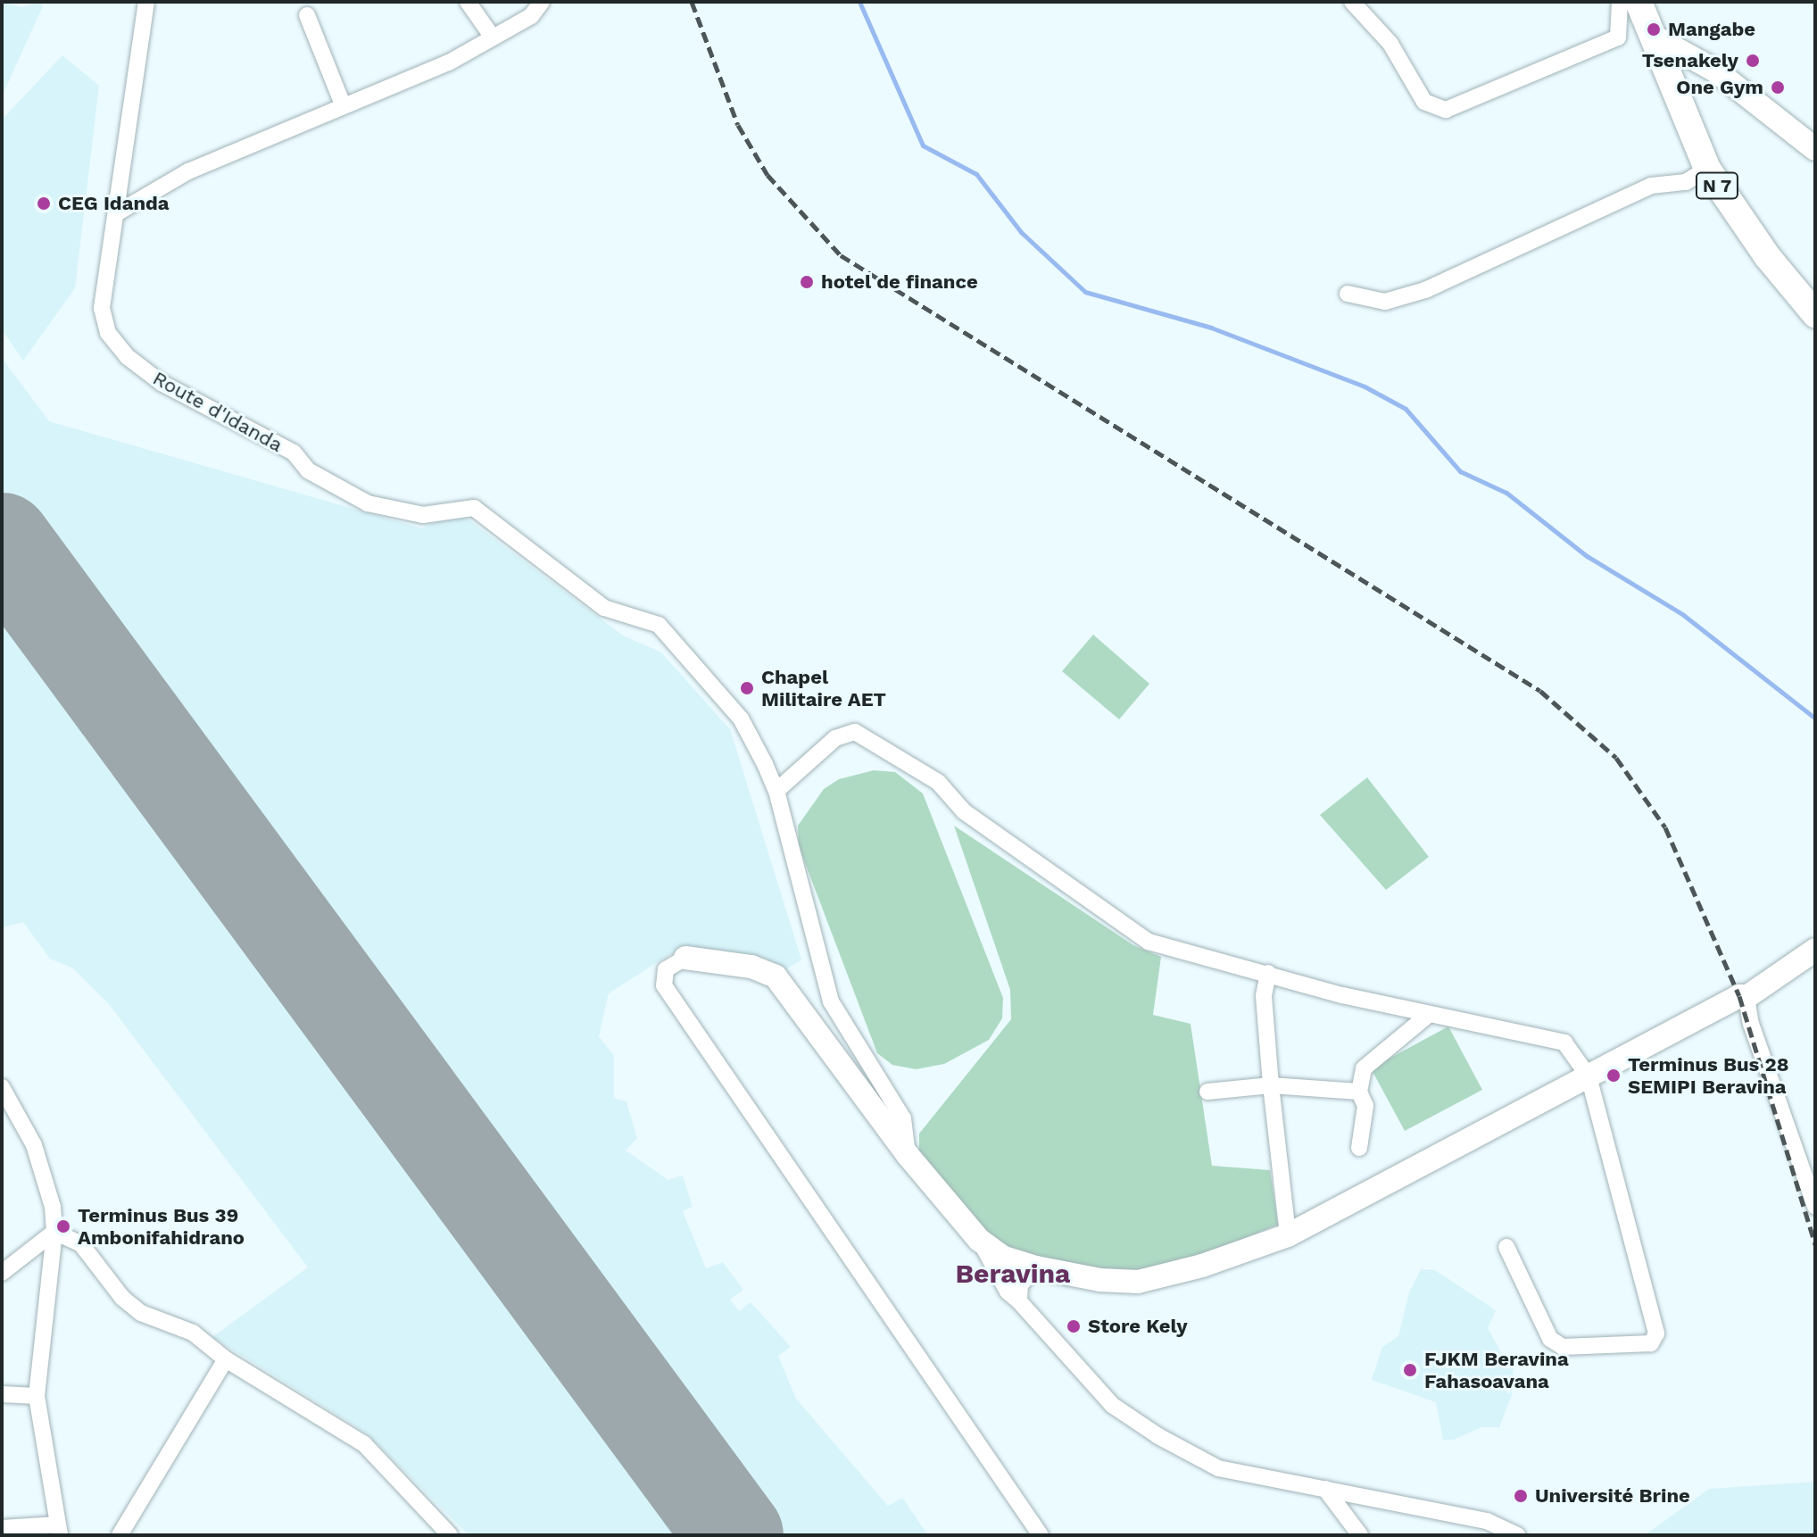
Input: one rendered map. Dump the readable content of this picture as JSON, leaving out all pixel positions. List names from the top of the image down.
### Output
{
  "streets": {
    "main road": ["N 7"],
    "street": ["Route d'Idanda"]
  },
  "districts": ["Beravina"],
  "places": [
    "Mangabe",
    "Tsenakely",
    "One Gym",
    "CEG Idanda",
    "hotel de finance",
    "Chapel Militaire AET",
    "Terminus Bus 28 SEMIPI Beravina",
    "Terminus Bus 39 Ambonifahidrano",
    "Store Kely",
    "FJKM Beravina Fahasoavana",
    "Université Brine"
  ]
}
